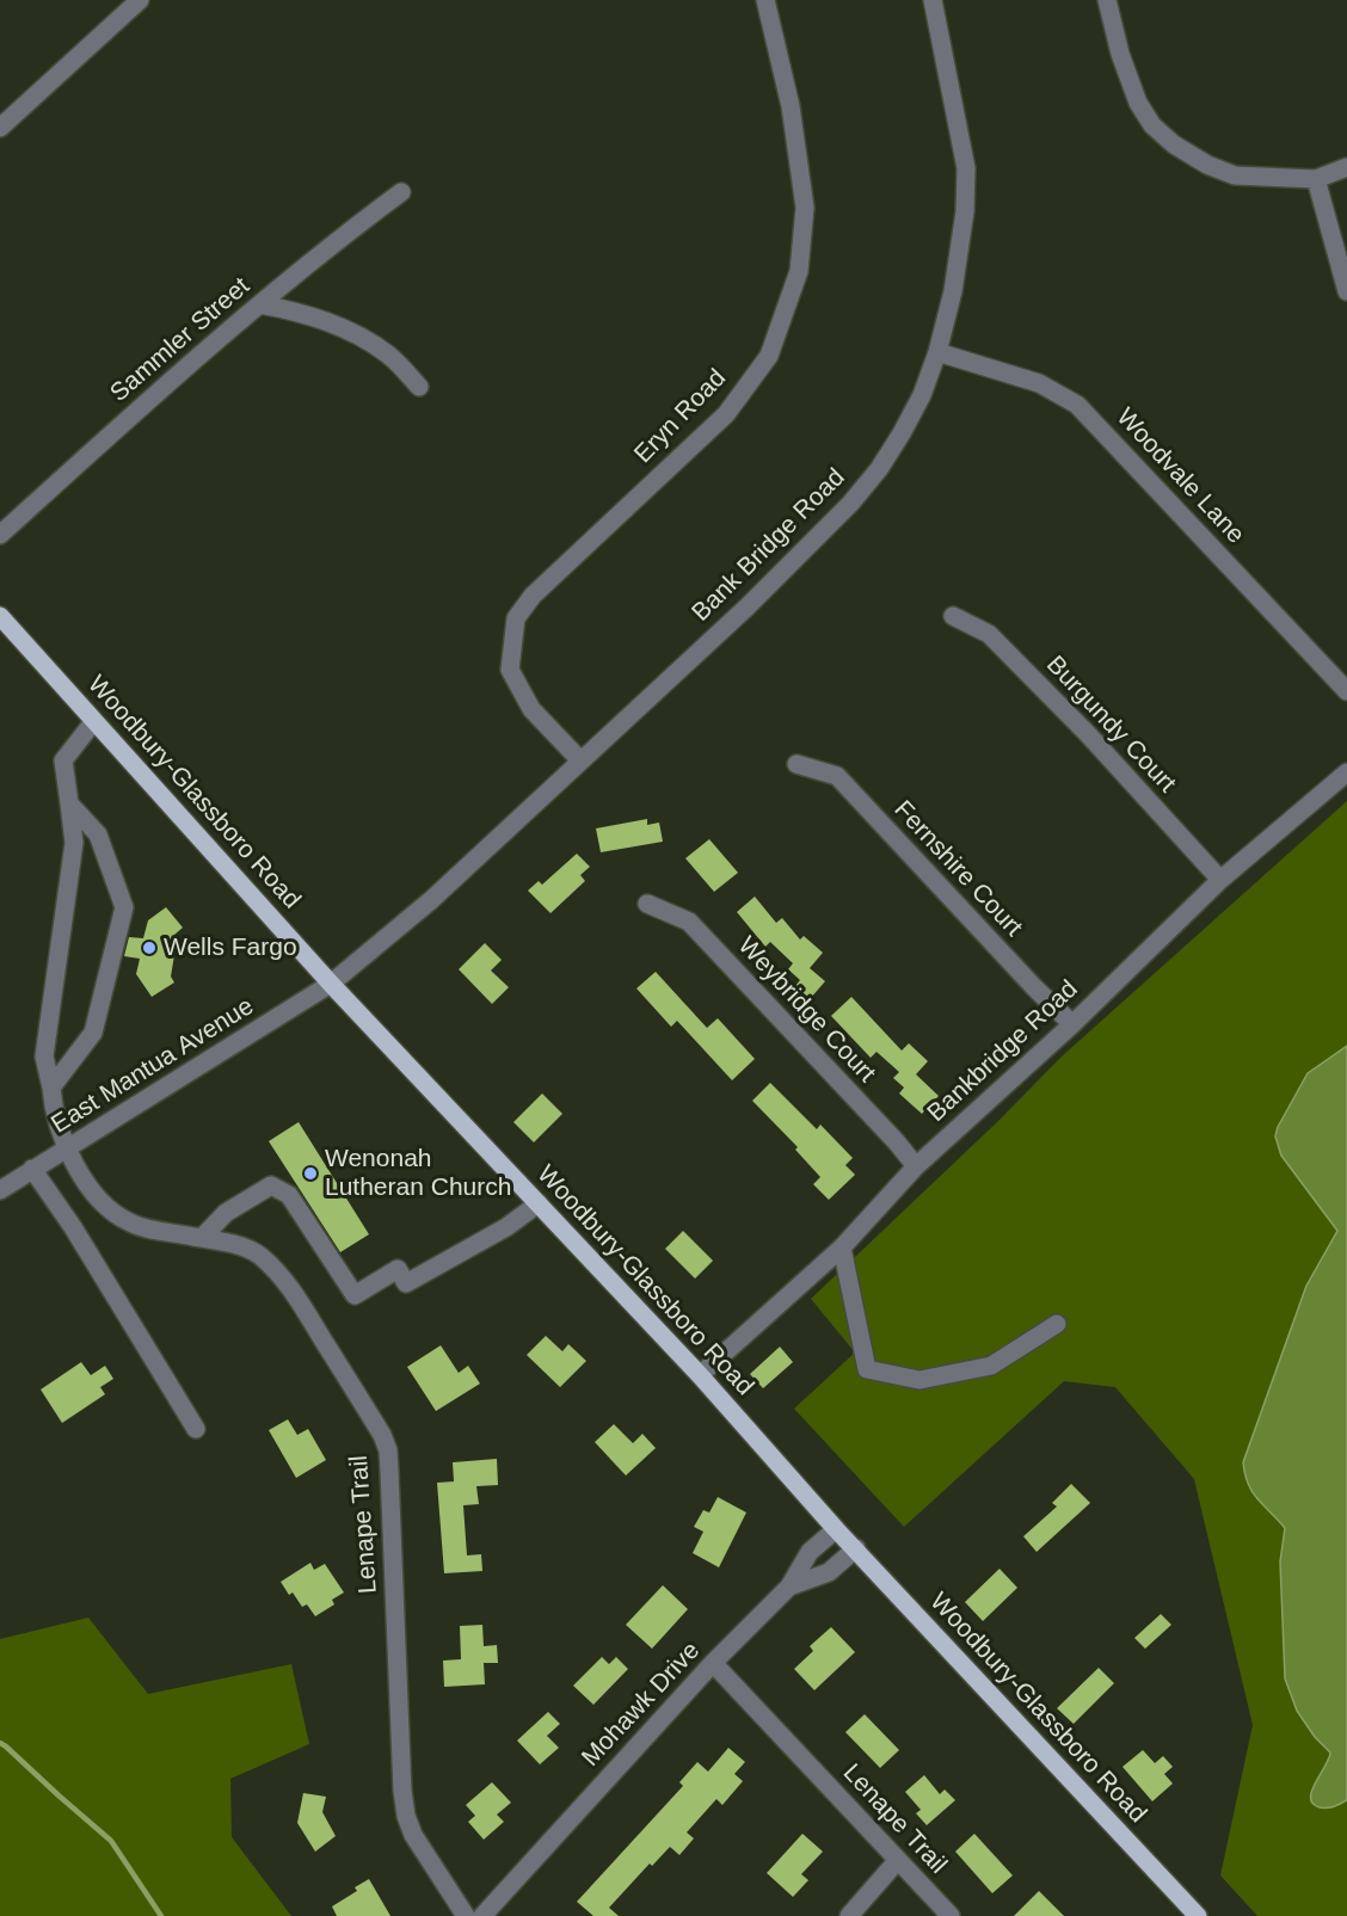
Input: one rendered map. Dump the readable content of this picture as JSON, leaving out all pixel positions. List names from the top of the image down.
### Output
{
  "streets": {
    "main road": ["Woodbury-Glassboro Road"],
    "street": [
      "Sammler Street",
      "Eryn Road",
      "Woodvale Lane",
      "Bank Bridge Road",
      "Burgundy Court",
      "Fernshire Court",
      "Weybridge Court",
      "Bankbridge Road",
      "East Mantua Avenue",
      "Lenape Trail",
      "Mohawk Drive"
    ]
  },
  "crossings": [
    ["Eryn Road", "Bank Bridge Road"],
    ["Woodvale Lane", "Bank Bridge Road"],
    ["Bank Bridge Road", "Woodbury-Glassboro Road"],
    ["Bank Bridge Road", "East Mantua Avenue"],
    ["Burgundy Court", "Bankbridge Road"],
    ["Woodbury-Glassboro Road", "Bankbridge Road"],
    ["Woodbury-Glassboro Road", "East Mantua Avenue"],
    ["Woodbury-Glassboro Road", "Lenape Trail"],
    ["Woodbury-Glassboro Road", "Mohawk Drive"],
    ["Fernshire Court", "Bankbridge Road"],
    ["Weybridge Court", "Bankbridge Road"],
    ["East Mantua Avenue", "Lenape Trail"],
    ["Lenape Trail", "Mohawk Drive"]
  ],
  "places": ["Wells Fargo", "Wenonah Lutheran Church"]
}
